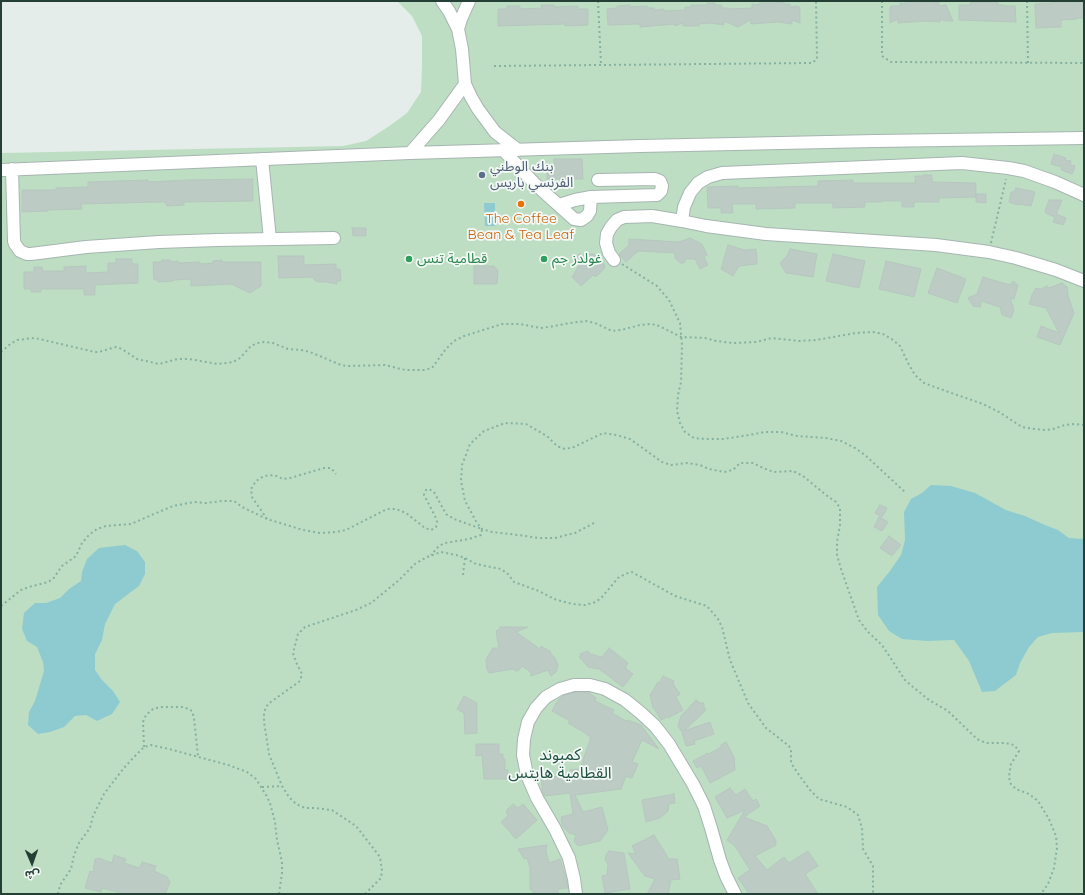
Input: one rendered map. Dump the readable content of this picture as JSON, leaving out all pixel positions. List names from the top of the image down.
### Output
{
  "districts": ["كمبوند القطامية هايتس"],
  "places": [
    "بنك الوطني الفرنسي باريس",
    "The Coffee Bean & Tea Leaf",
    "قطامية تنس",
    "غولدز جم"
  ],
  "north": "bottom"
}
